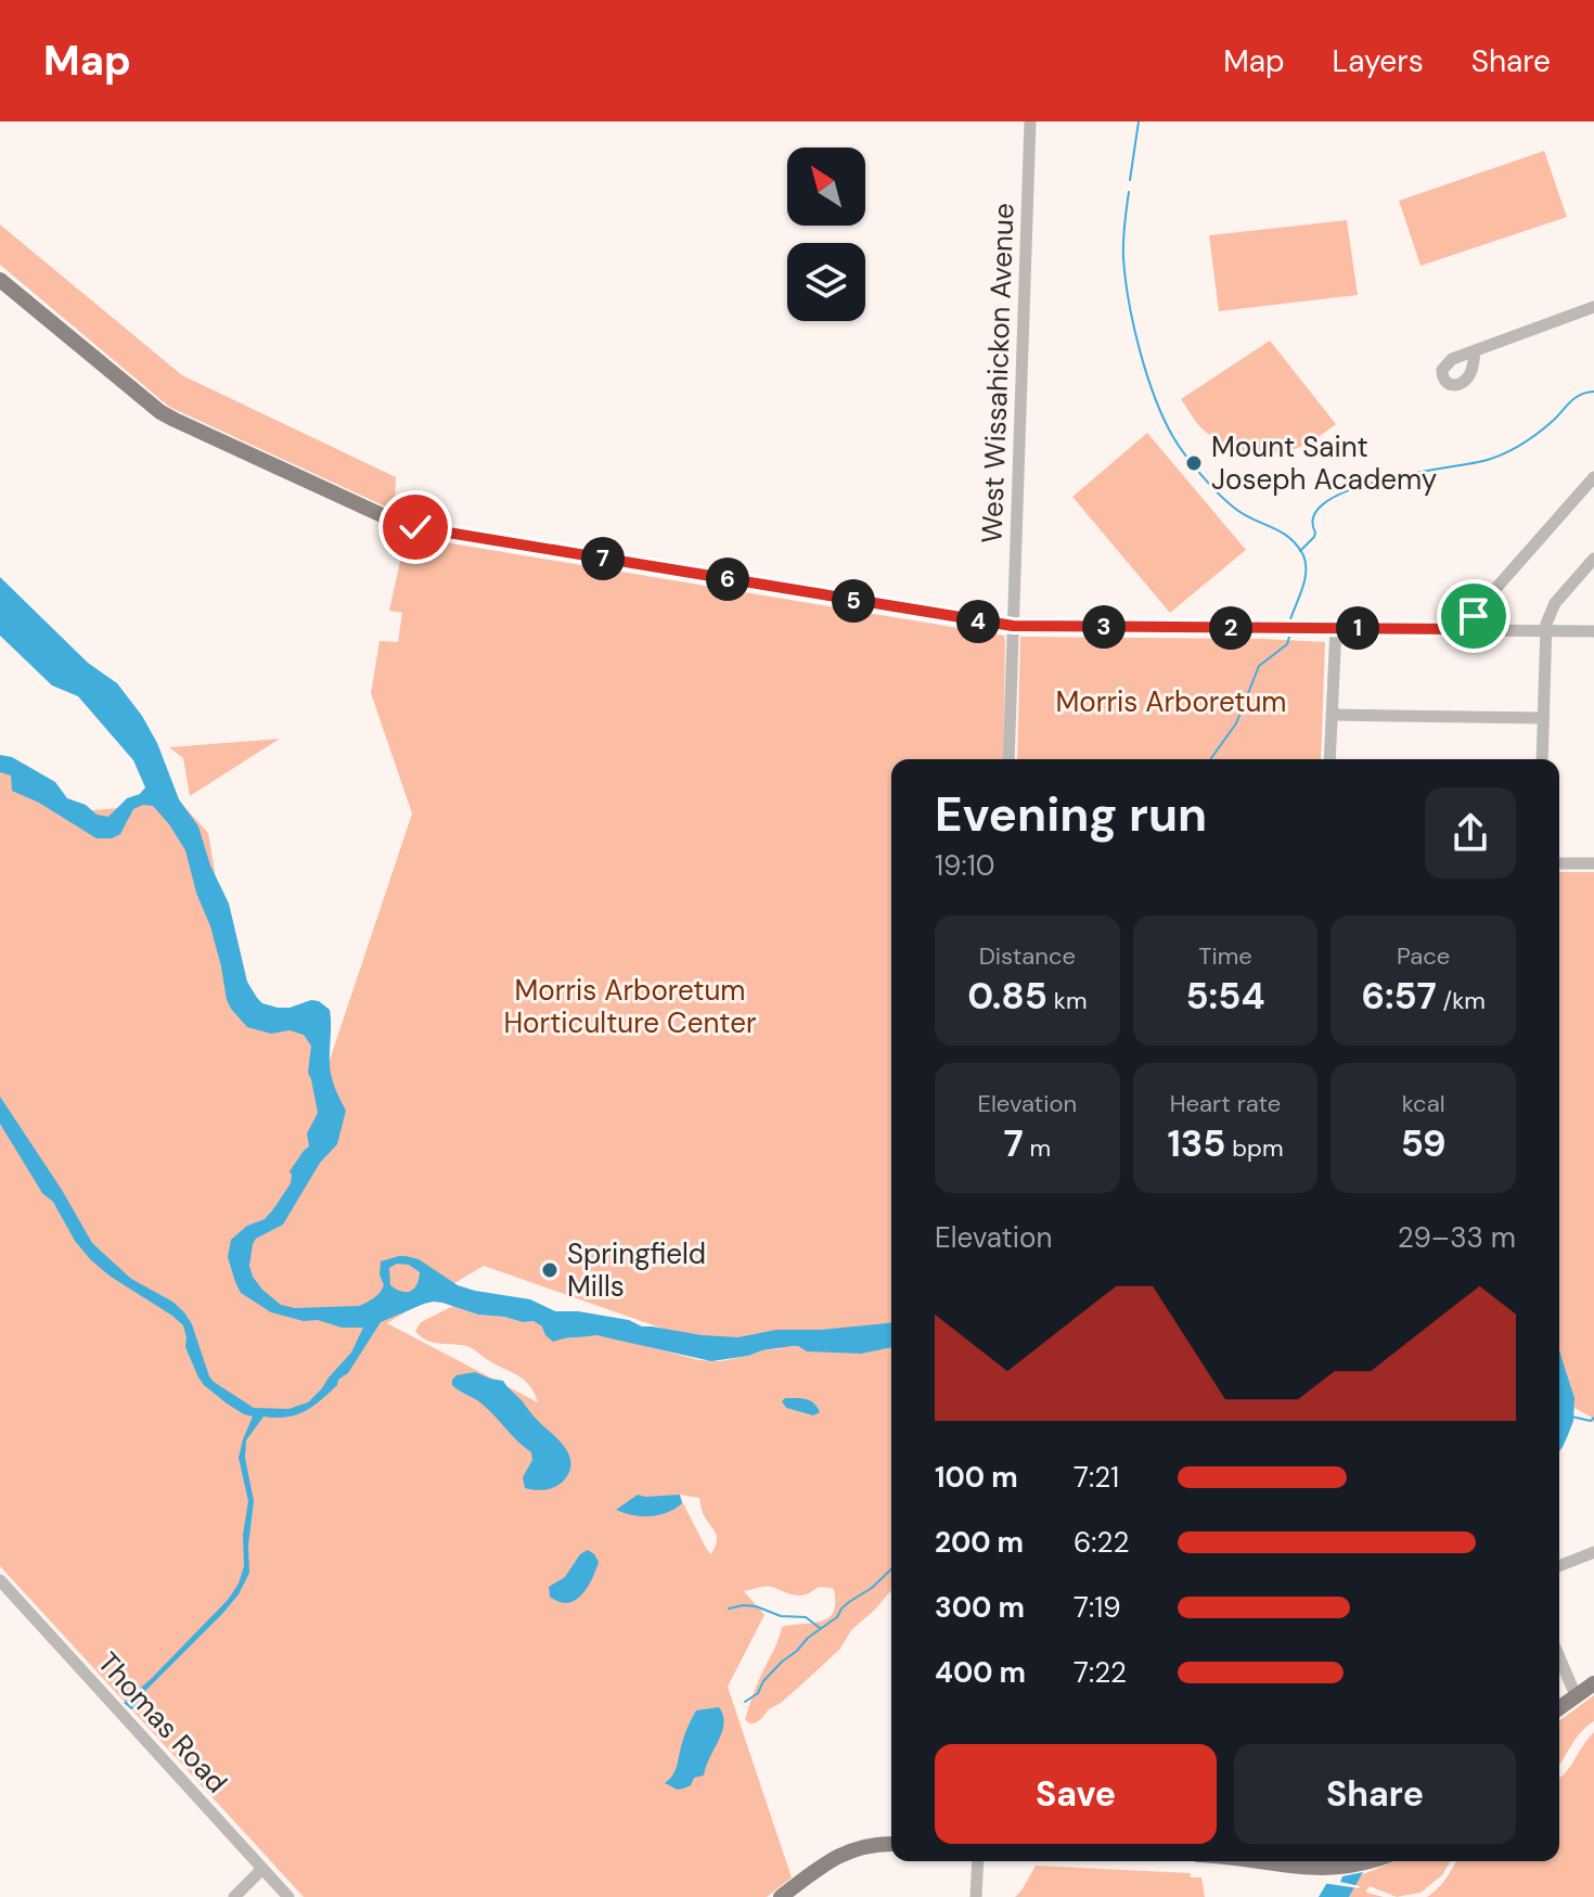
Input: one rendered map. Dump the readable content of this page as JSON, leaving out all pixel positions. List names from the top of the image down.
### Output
{
  "streets": {
    "street": ["West Wissahickon Avenue", "Thomas Road"]
  },
  "parks": ["Morris Arboretum", "Morris Arboretum Horticulture Center"],
  "places": ["Mount Saint Joseph Academy", "Springfield Mills"],
  "north": "top left",
  "page": {
    "header": "Map",
    "nav": ["Map", "Layers", "Share"],
    "pins": [
      "7",
      "6",
      "5",
      "4",
      "3",
      "1",
      "2"
    ],
    "heading": ["Evening run", "19:10"],
    "stats": [
      ["Distance", "0.85 km"],
      ["Time", "5:54"],
      ["Pace", "6:57 /km"],
      ["Elevation", "7 m"],
      ["Heart rate", "135 bpm"],
      ["kcal", "59"]
    ],
    "chart": ["Elevation", "29–33 m"],
    "list": [
      {
        "name": "100 m",
        "note": "7:21"
      },
      {
        "name": "200 m",
        "note": "6:22"
      },
      {
        "name": "300 m",
        "note": "7:19"
      },
      {
        "name": "400 m",
        "note": "7:22"
      }
    ],
    "buttons": ["Save", "Share"]
  }
}
